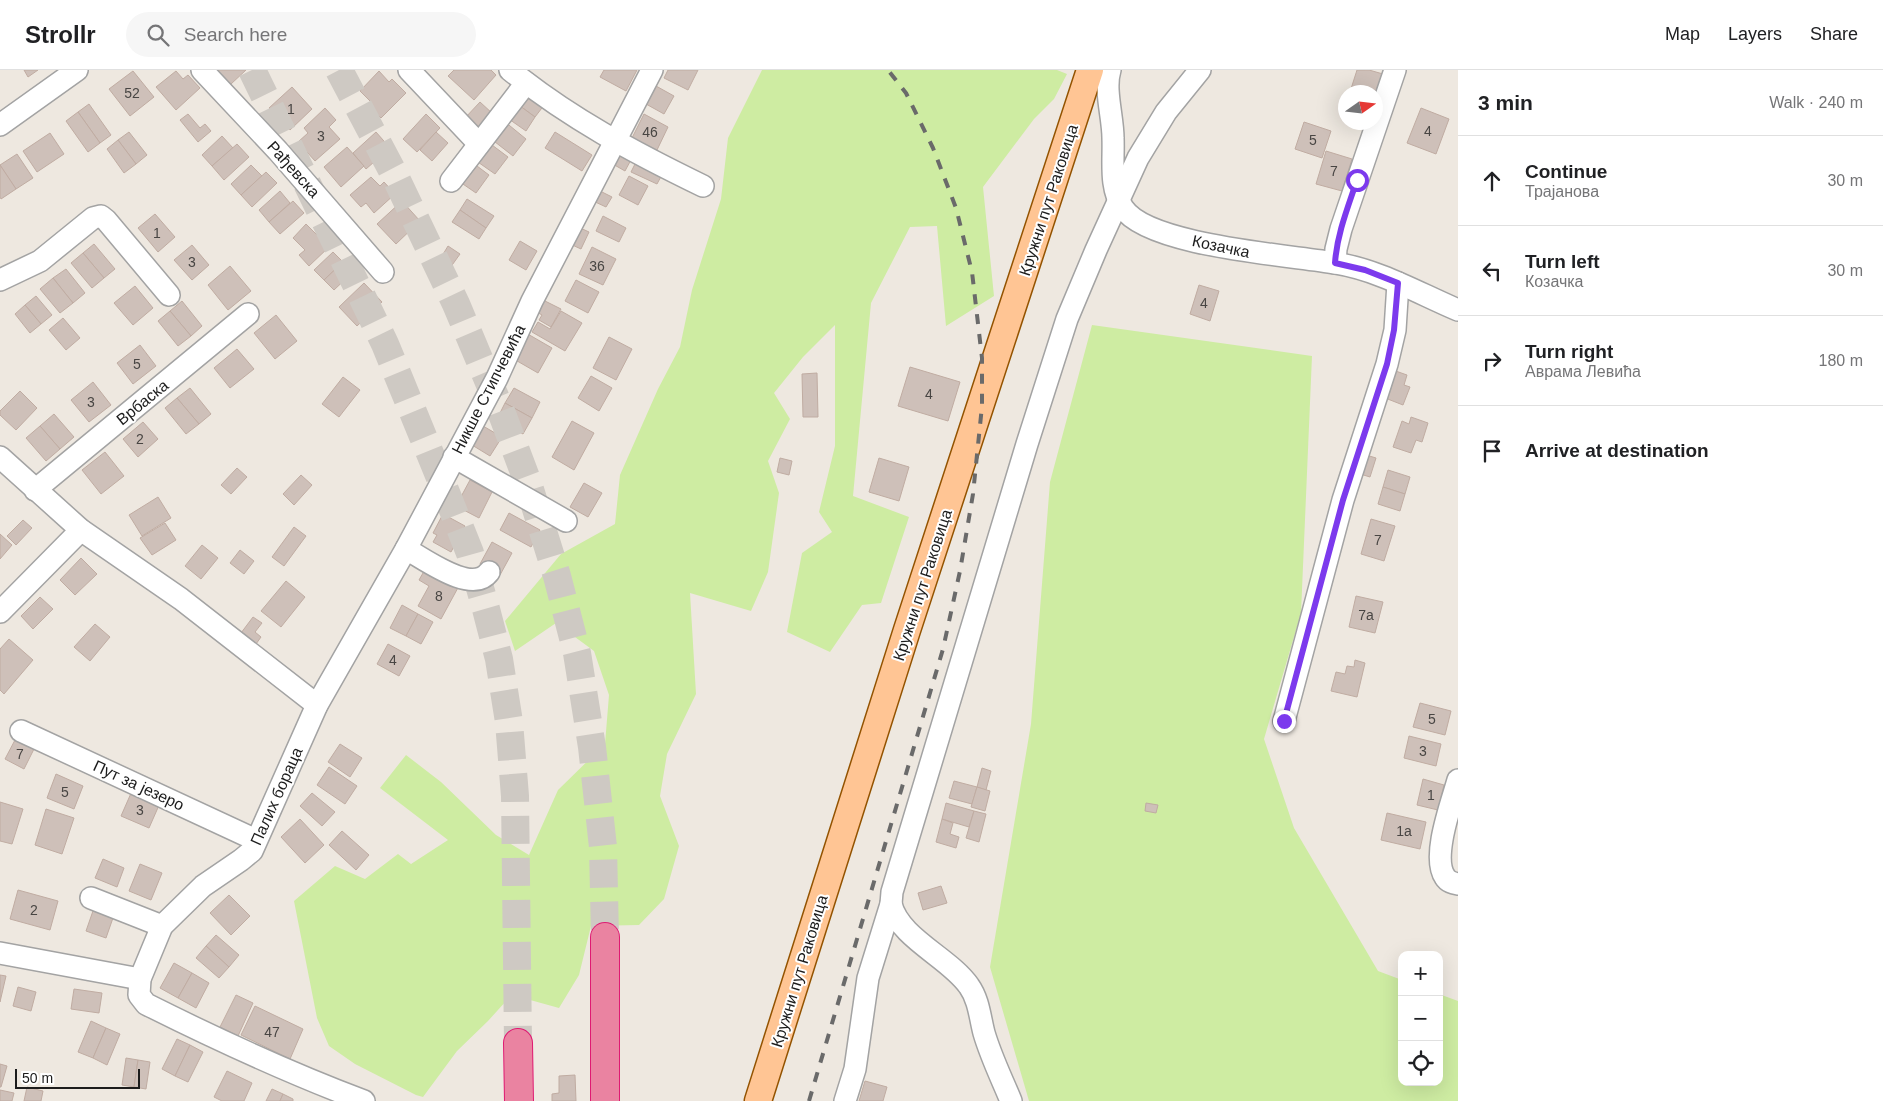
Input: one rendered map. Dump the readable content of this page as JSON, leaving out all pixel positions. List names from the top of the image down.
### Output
{
  "streets": {
    "main road": ["Кружни пут Раковица"],
    "street": [
      "Рађевска",
      "Козачка",
      "Никше Стипчевића",
      "Врбаска",
      "Пут за језеро",
      "Палих бораца"
    ]
  },
  "crossings": [
    ["Никше Стипчевића", "Палих бораца"],
    ["Пут за језеро", "Палих бораца"]
  ],
  "house_numbers": [
    "52",
    "1",
    "4",
    "46",
    "3",
    "5",
    "7",
    "1",
    "3",
    "36",
    "4",
    "5",
    "4",
    "3",
    "2",
    "7",
    "8",
    "7a",
    "4",
    "5",
    "3",
    "7",
    "5",
    "1",
    "3",
    "1a",
    "2",
    "47"
  ],
  "scale_bar": "50 m",
  "north": "right",
  "page": {
    "header": "Strollr",
    "search": "Search here",
    "nav": ["Map", "Layers", "Share"],
    "heading": ["3 min", "Walk · 240 m"],
    "list": [
      ["Continue", "Трајанова", "30 m"],
      ["Turn left", "Козачка", "30 m"],
      ["Turn right", "Аврама Левића", "180 m"],
      "Arrive at destination"
    ],
    "map_buttons": ["+", "−"],
    "scale": "50 m"
  }
}
